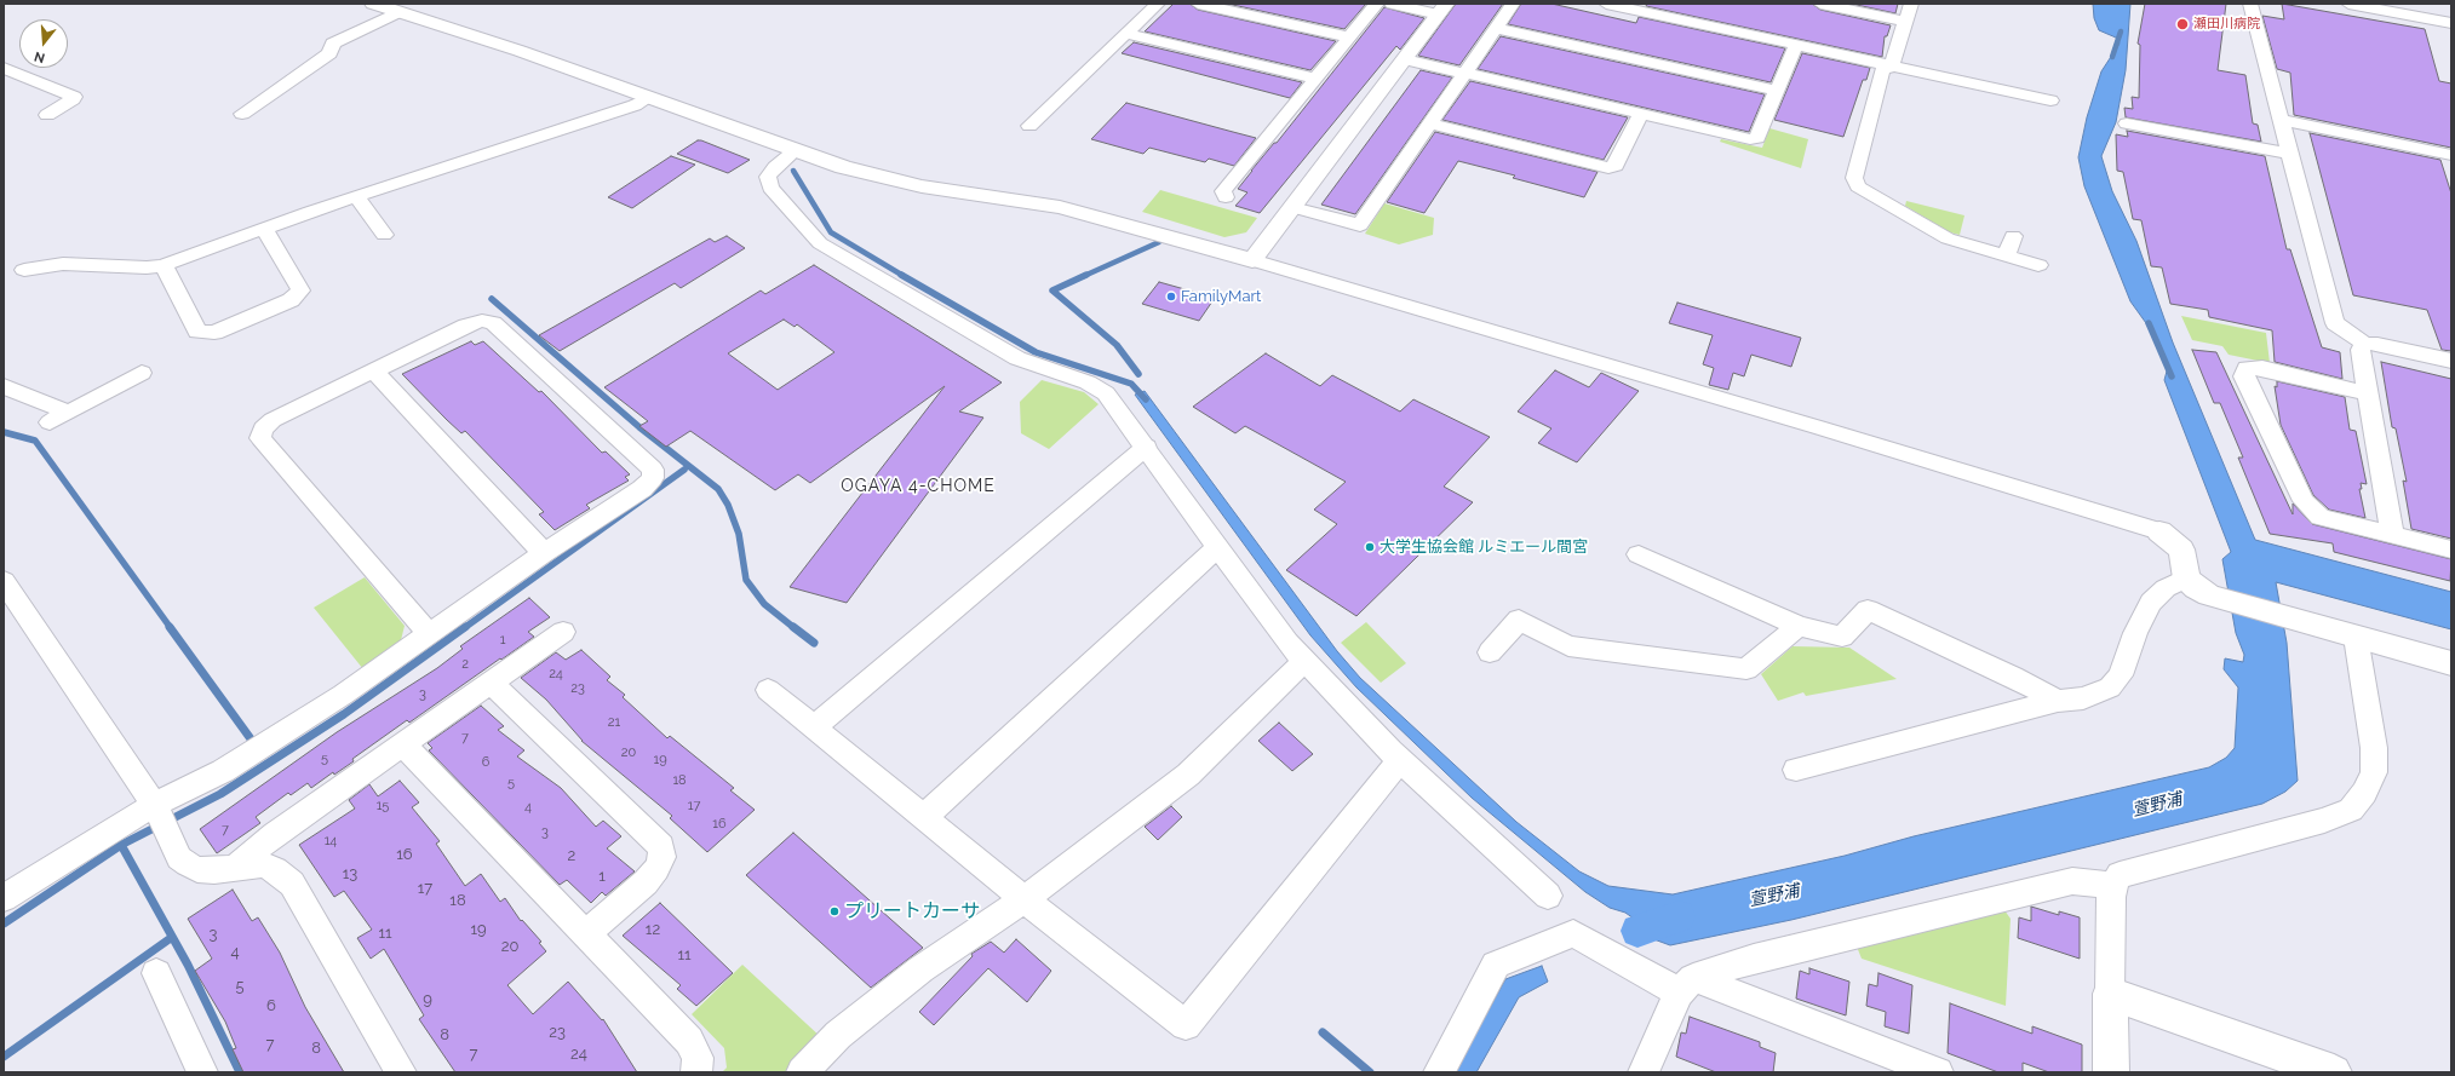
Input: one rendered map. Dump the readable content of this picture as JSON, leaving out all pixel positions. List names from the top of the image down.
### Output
{
  "districts": ["OGAYA 4-CHOME"],
  "water": ["萱野浦"],
  "places": [
    "瀬田川病院",
    "FamilyMart",
    "大学生協会館 ルミエール間宮",
    "プリートカーサ"
  ],
  "house_numbers": [
    "1",
    "2",
    "24",
    "23",
    "3",
    "21",
    "7",
    "20",
    "5",
    "19",
    "6",
    "18",
    "5",
    "15",
    "17",
    "4",
    "16",
    "7",
    "3",
    "14",
    "16",
    "2",
    "13",
    "1",
    "17",
    "18",
    "19",
    "12",
    "11",
    "3",
    "20",
    "4",
    "11",
    "5",
    "9",
    "6",
    "23",
    "8",
    "7",
    "8",
    "7",
    "24"
  ],
  "north": "bottom"
}
